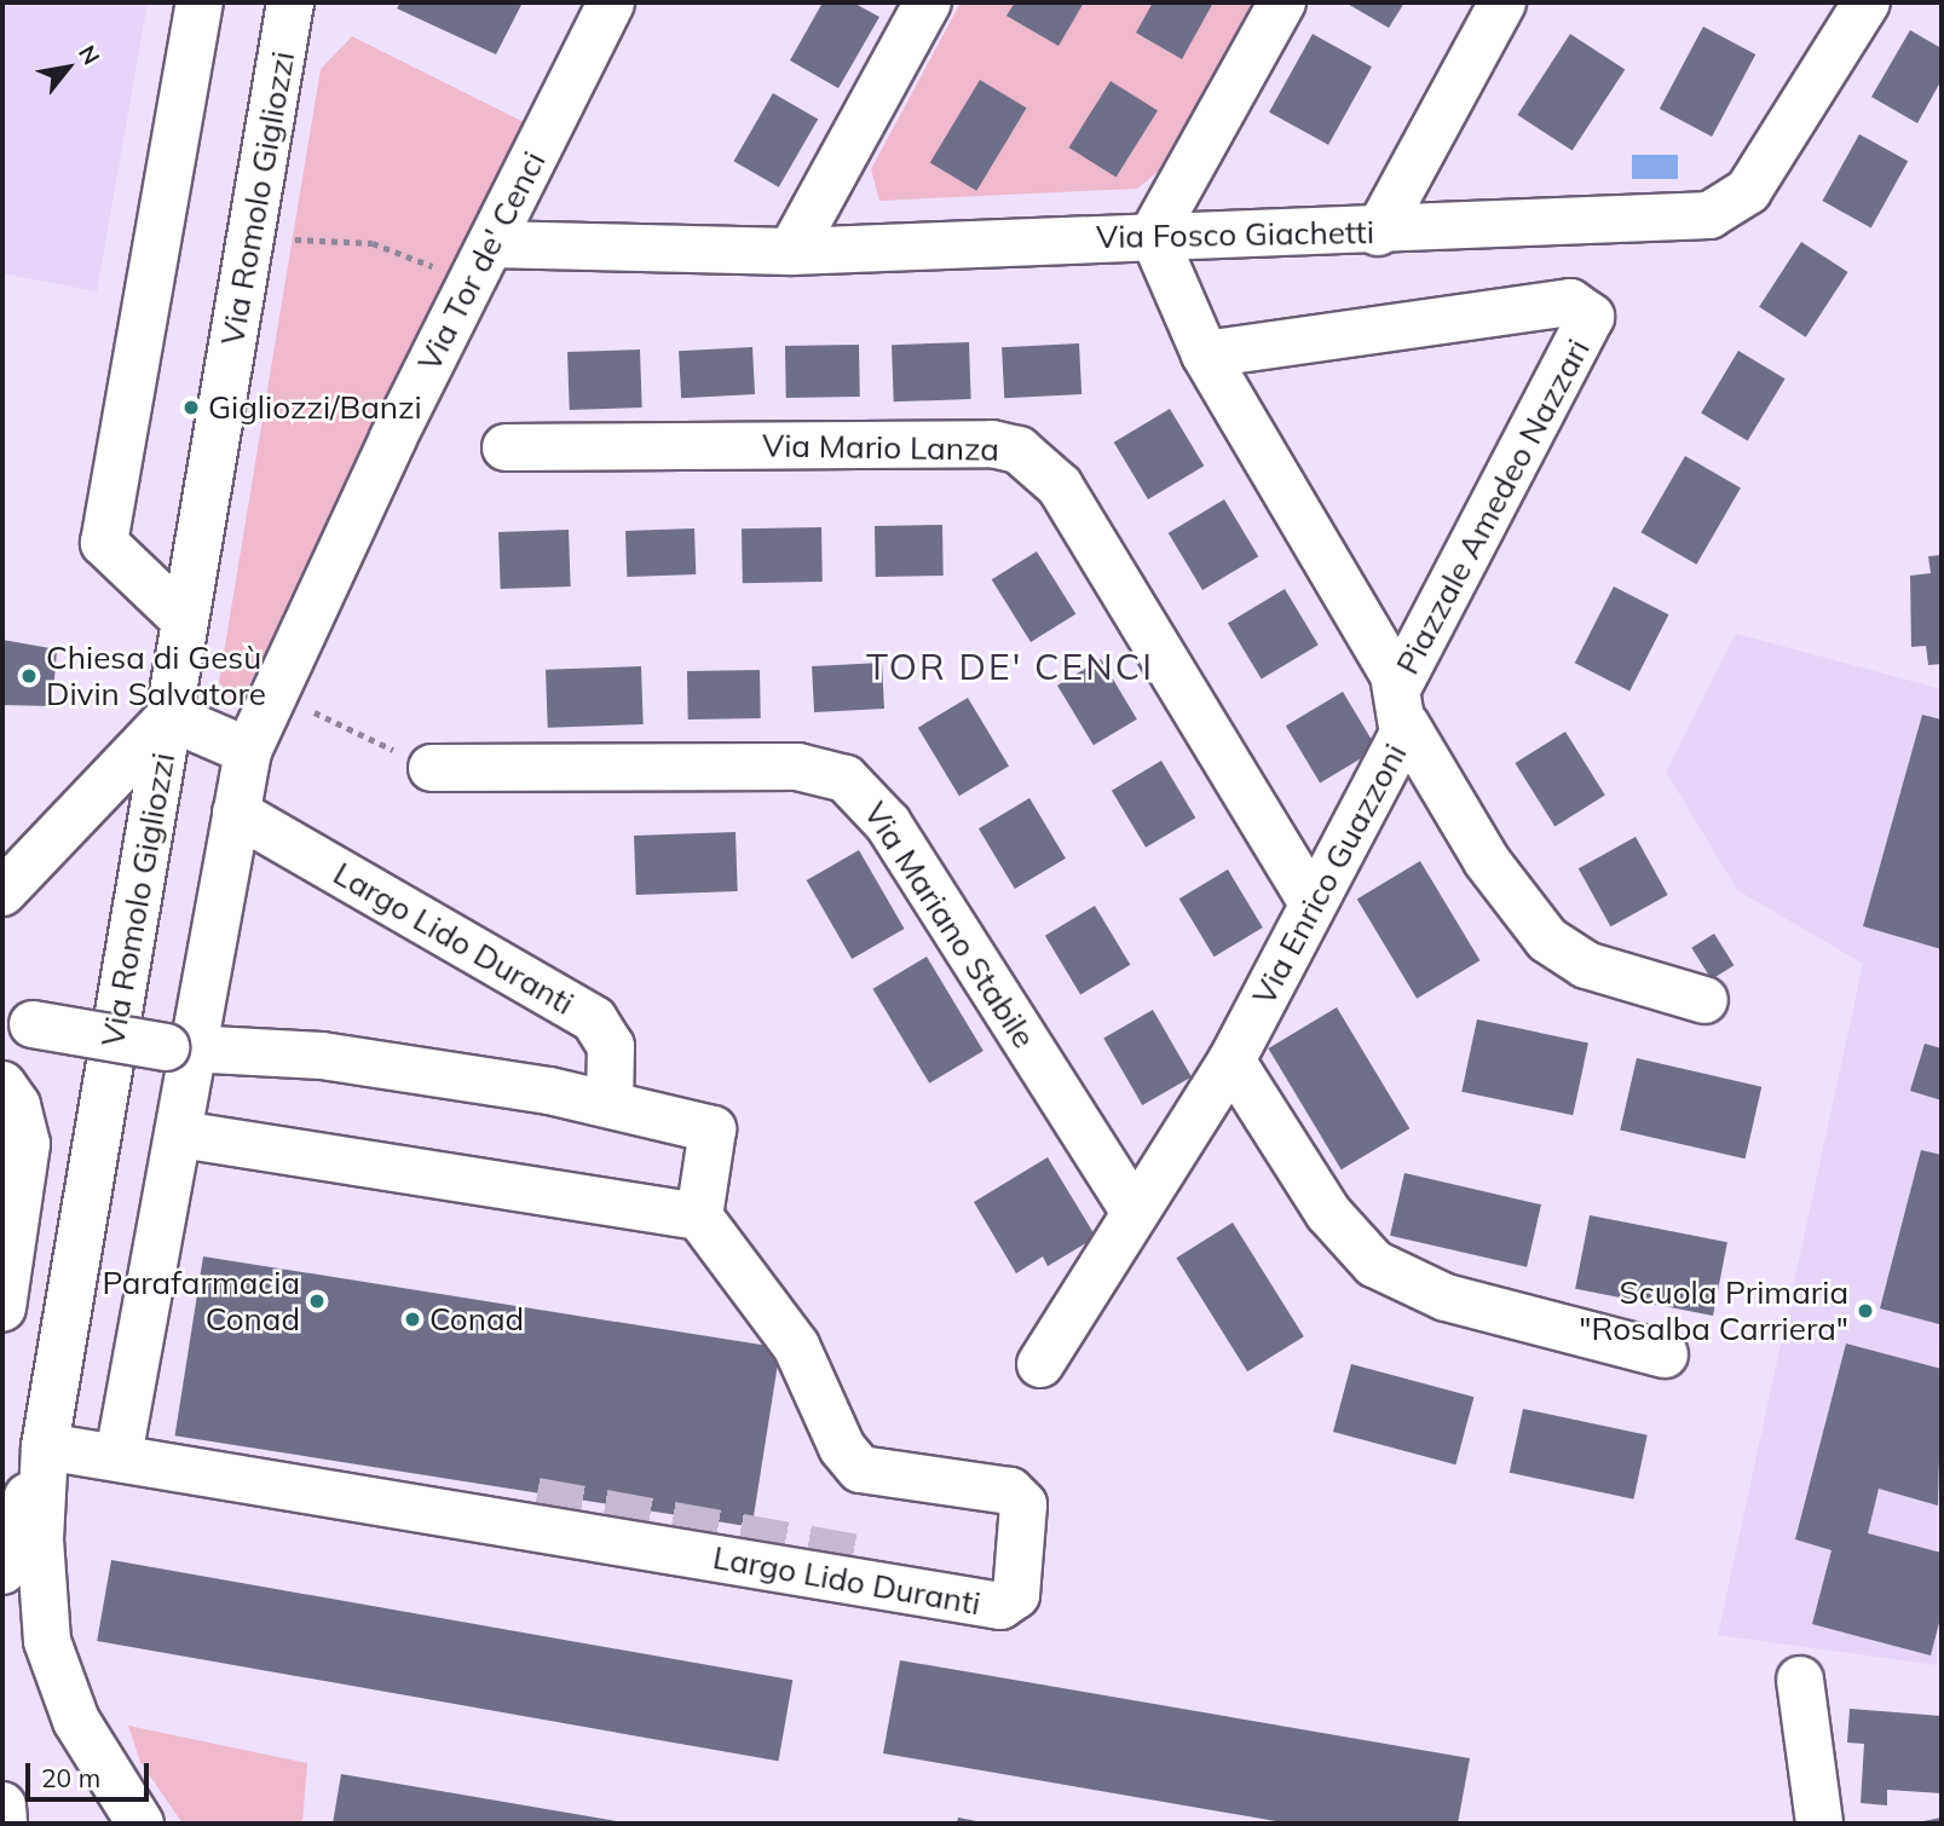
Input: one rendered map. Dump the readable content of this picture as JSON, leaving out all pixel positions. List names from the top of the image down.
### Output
{
  "streets": {
    "street": [
      "Via Romolo Gigliozzi",
      "Via Fosco Giachetti",
      "Via Tor de' Cenci",
      "Via Mario Lanza",
      "Piazzale Amedeo Nazzari",
      "Via Enrico Guazzoni",
      "Via Mariano Stabile",
      "Largo Lido Duranti"
    ]
  },
  "crossings": [
    ["Via Romolo Gigliozzi", "Largo Lido Duranti"],
    ["Via Fosco Giachetti", "Via Tor de' Cenci"],
    ["Via Mario Lanza", "Via Enrico Guazzoni"],
    ["Piazzale Amedeo Nazzari", "Via Enrico Guazzoni"],
    ["Via Enrico Guazzoni", "Via Mariano Stabile"]
  ],
  "districts": ["TOR DE' CENCI"],
  "places": [
    "Gigliozzi/Banzi",
    "Chiesa di Gesù Divin Salvatore",
    "Parafarmacia Conad",
    "Scuola Primaria \"Rosalba Carriera\"",
    "Conad"
  ],
  "scale_bar": "20 m",
  "north": "top right"
}
